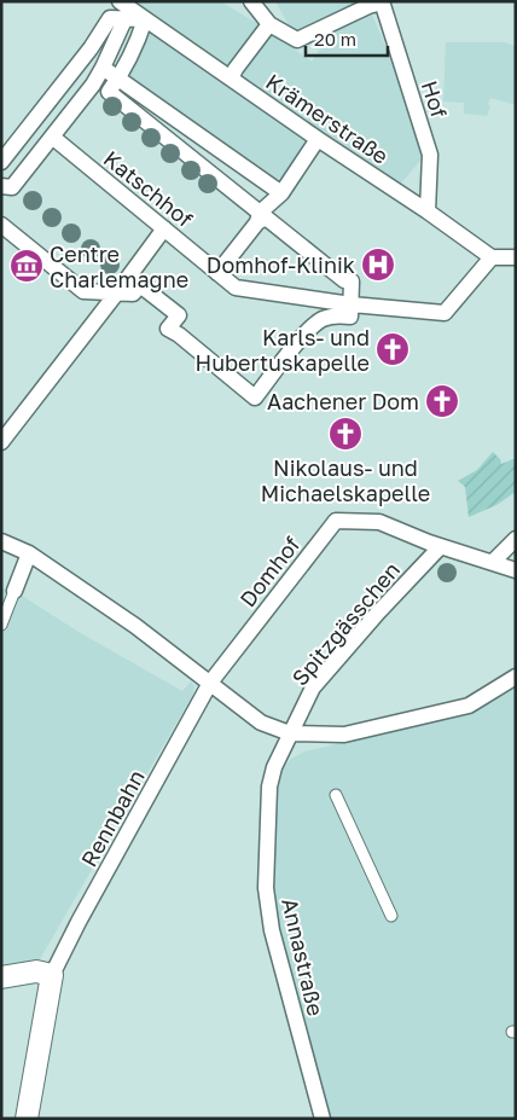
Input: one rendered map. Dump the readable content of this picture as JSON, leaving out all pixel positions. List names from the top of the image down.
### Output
{
  "streets": {
    "street": [
      "Hof",
      "Krämerstraße",
      "Katschhof",
      "Domhof",
      "Spitzgässchen",
      "Rennbahn",
      "Annastraße"
    ]
  },
  "crossings": [
    ["Hof", "Krämerstraße"],
    ["Krämerstraße", "Katschhof"],
    ["Domhof", "Spitzgässchen"],
    ["Domhof", "Rennbahn"],
    ["Spitzgässchen", "Annastraße"]
  ],
  "places": {
    "hospital": ["Domhof-Klinik"],
    "museum": ["Centre Charlemagne"],
    "church": ["Karls- und Hubertuskapelle", "Aachener Dom", "Nikolaus- und Michaelskapelle"]
  },
  "scale_bar": "20 m"
}
